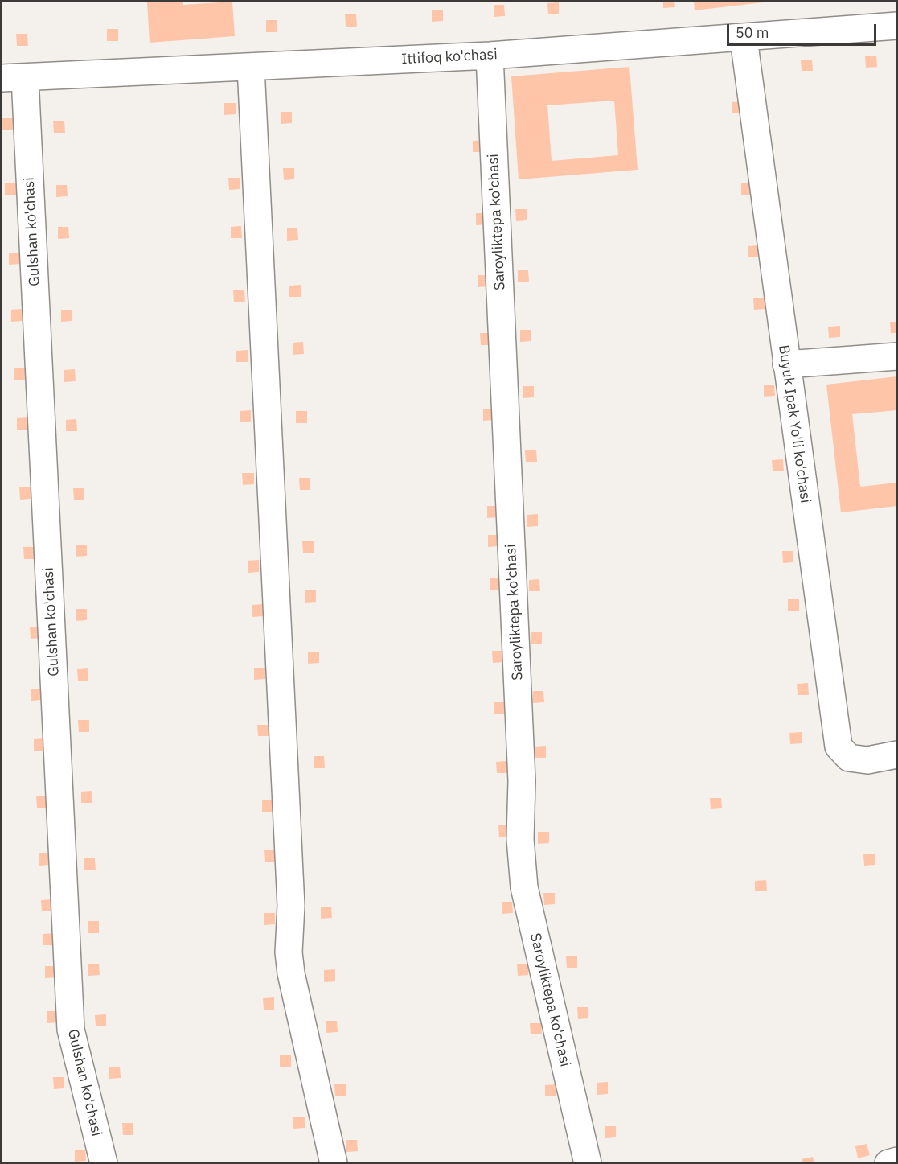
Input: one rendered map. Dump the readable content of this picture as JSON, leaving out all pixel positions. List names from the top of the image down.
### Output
{
  "streets": {
    "street": [
      "Ittifoq ko'chasi",
      "Saroyliktepa ko'chasi",
      "Gulshan ko'chasi",
      "Buyuk Ipak Yo'li ko'chasi"
    ]
  },
  "crossings": [
    ["Ittifoq ko'chasi", "Saroyliktepa ko'chasi"],
    ["Ittifoq ko'chasi", "Gulshan ko'chasi"],
    ["Ittifoq ko'chasi", "Buyuk Ipak Yo'li ko'chasi"]
  ],
  "scale_bar": "50 m"
}
